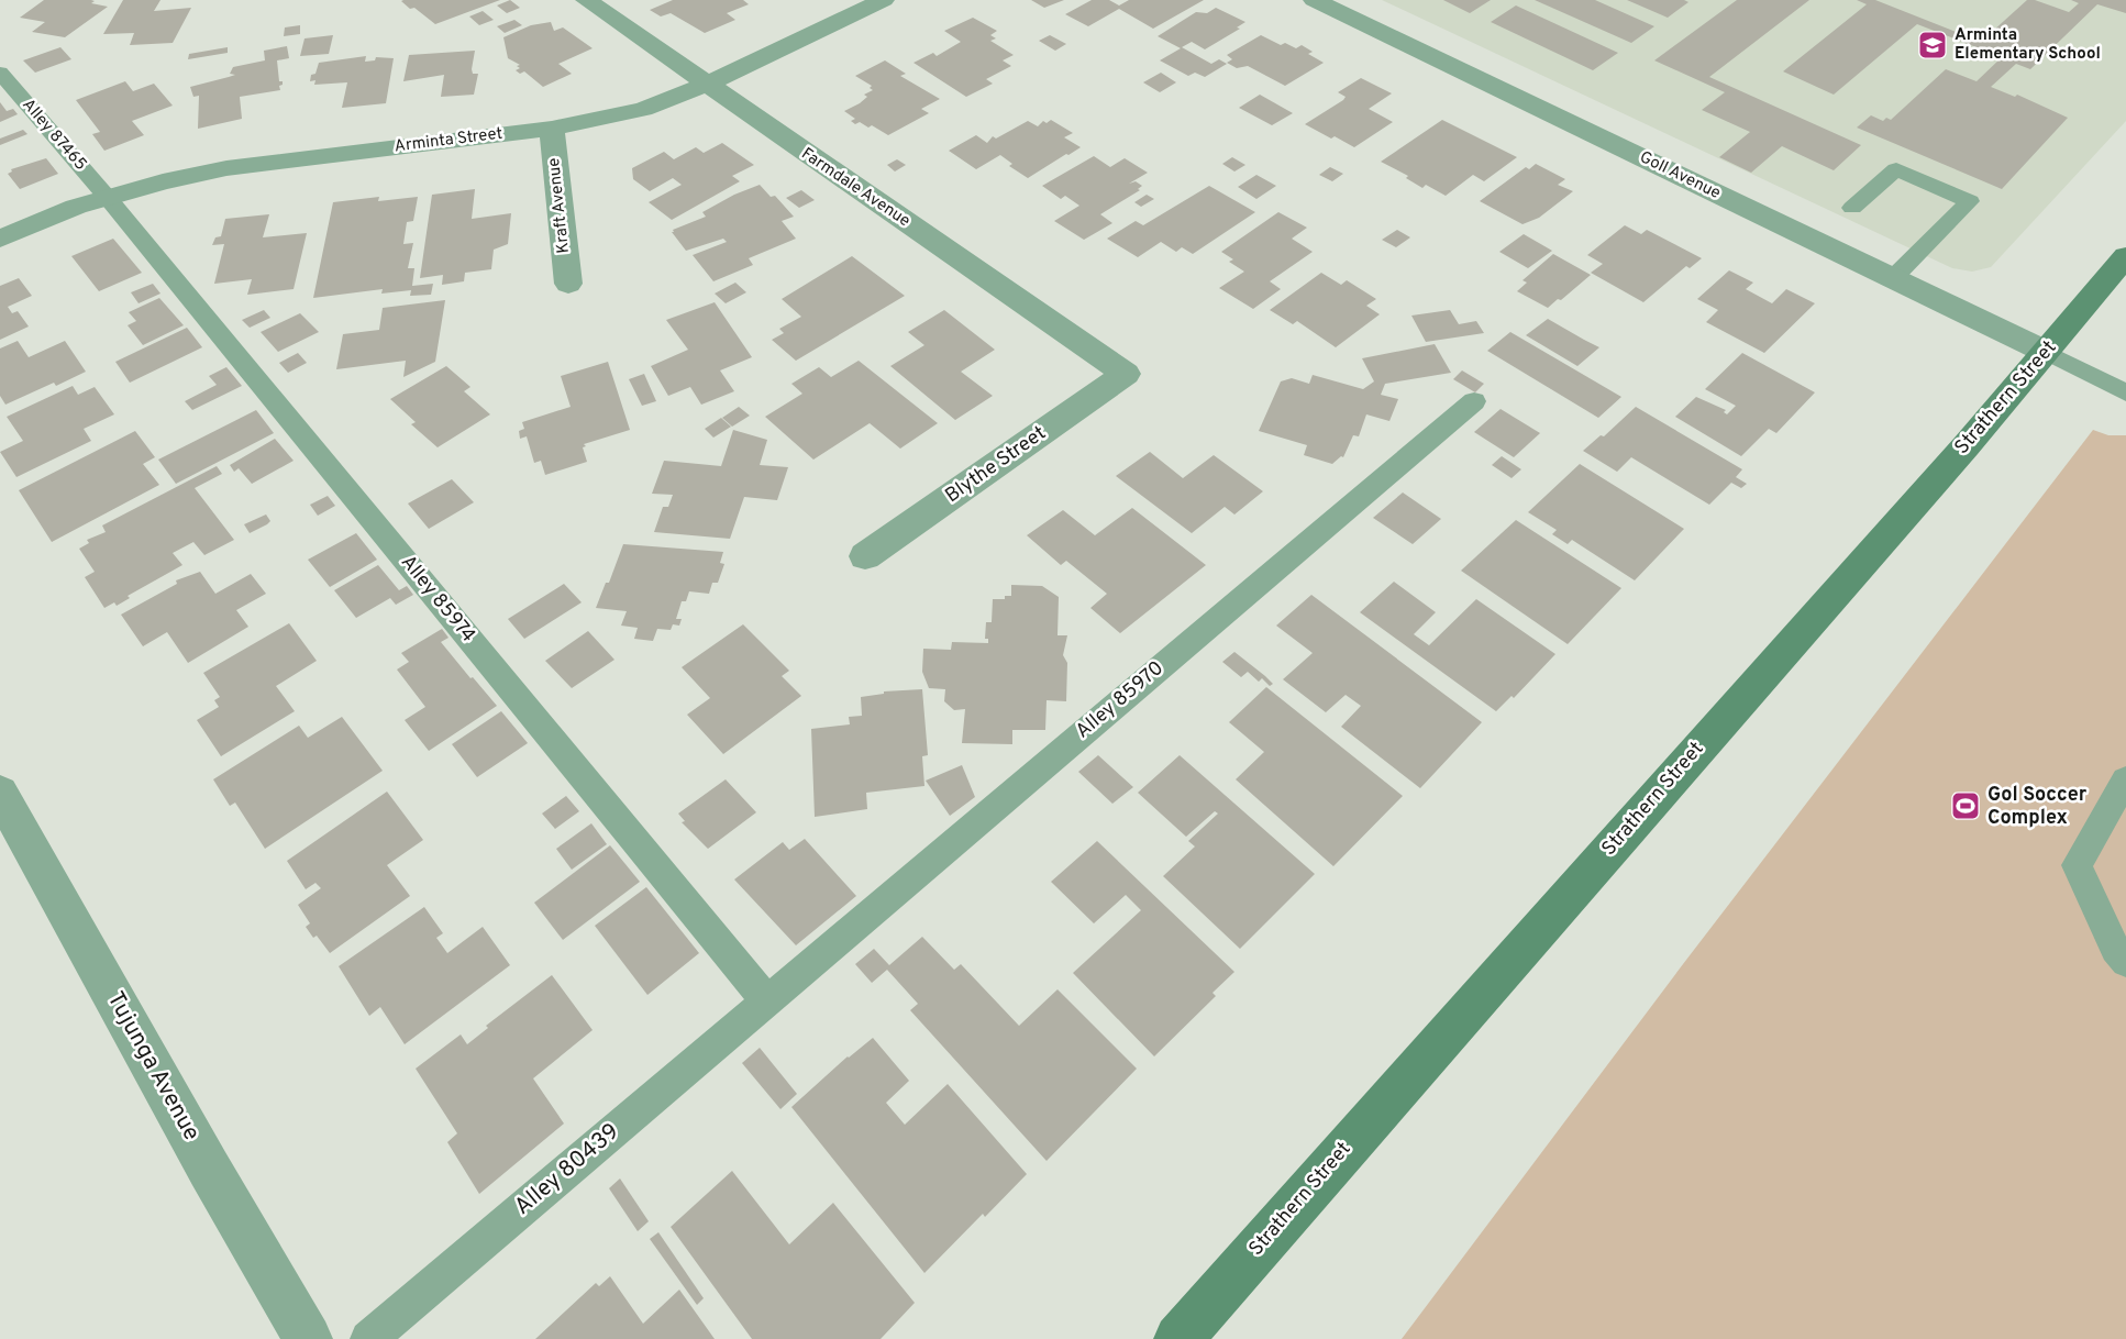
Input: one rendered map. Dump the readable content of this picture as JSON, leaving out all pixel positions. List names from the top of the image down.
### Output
{
  "streets": {
    "main road": ["Strathern Street"],
    "street": [
      "Arminta Street",
      "Goll Avenue",
      "Farmdale Avenue",
      "Kraft Avenue",
      "Blythe Street",
      "Tujunga Avenue"
    ],
    "lane": [
      "Alley 87465",
      "Alley 85974",
      "Alley 85970",
      "Alley 80439"
    ]
  },
  "crossings": [
    ["Alley 87465", "Arminta Street"],
    ["Alley 87465", "Alley 85974"],
    ["Arminta Street", "Farmdale Avenue"],
    ["Arminta Street", "Kraft Avenue"],
    ["Arminta Street", "Alley 85974"],
    ["Goll Avenue", "Strathern Street"],
    ["Farmdale Avenue", "Blythe Street"],
    ["Alley 85974", "Alley 85970"],
    ["Alley 85974", "Alley 80439"],
    ["Alley 85970", "Alley 80439"]
  ],
  "places": {
    "school or university": ["Arminta Elementary School"],
    "sports": ["Gol Soccer Complex"]
  }
}
